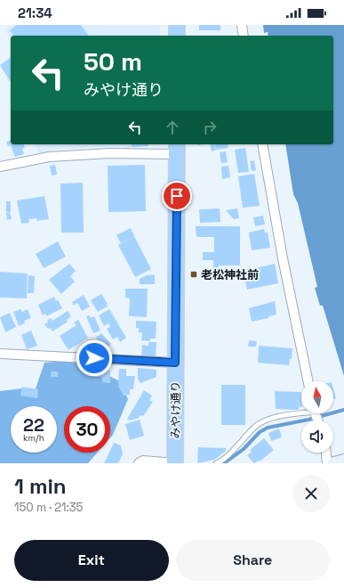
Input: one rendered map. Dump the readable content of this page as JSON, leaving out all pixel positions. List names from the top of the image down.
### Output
{
  "streets": {
    "highway": ["みやけ通り"]
  },
  "places": {
    "transit": ["老松神社前"]
  },
  "north": "top",
  "page": {
    "status": "21:34",
    "turn": ["50 m", "みやけ通り"],
    "speed": "22 km/h",
    "limit": "30",
    "heading": ["1 min", "150 m · 21:35"],
    "buttons": ["Exit", "Share"]
  }
}
